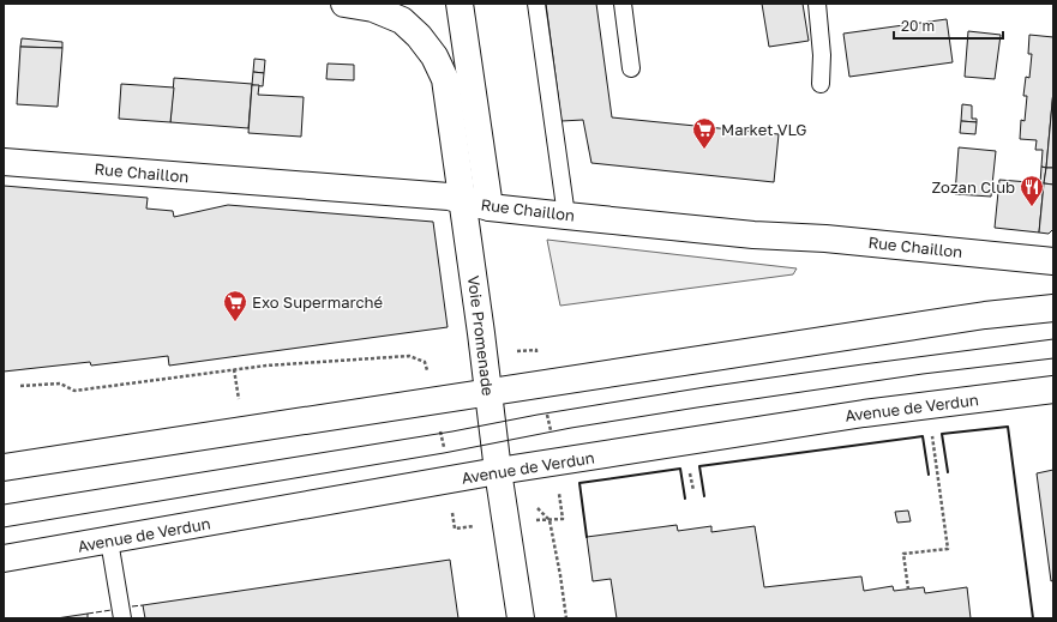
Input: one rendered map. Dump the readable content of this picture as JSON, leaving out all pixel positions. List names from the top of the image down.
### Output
{
  "streets": {
    "main road": ["Rue Chaillon", "Voie Promenade", "Avenue de Verdun"]
  },
  "crossings": [
    ["Rue Chaillon", "Voie Promenade"],
    ["Voie Promenade", "Avenue de Verdun"]
  ],
  "places": {
    "supermarket": ["Market VLG", "Exo Supermarché"],
    "restaurant": ["Zozan Club"]
  },
  "scale_bar": "20 m"
}
